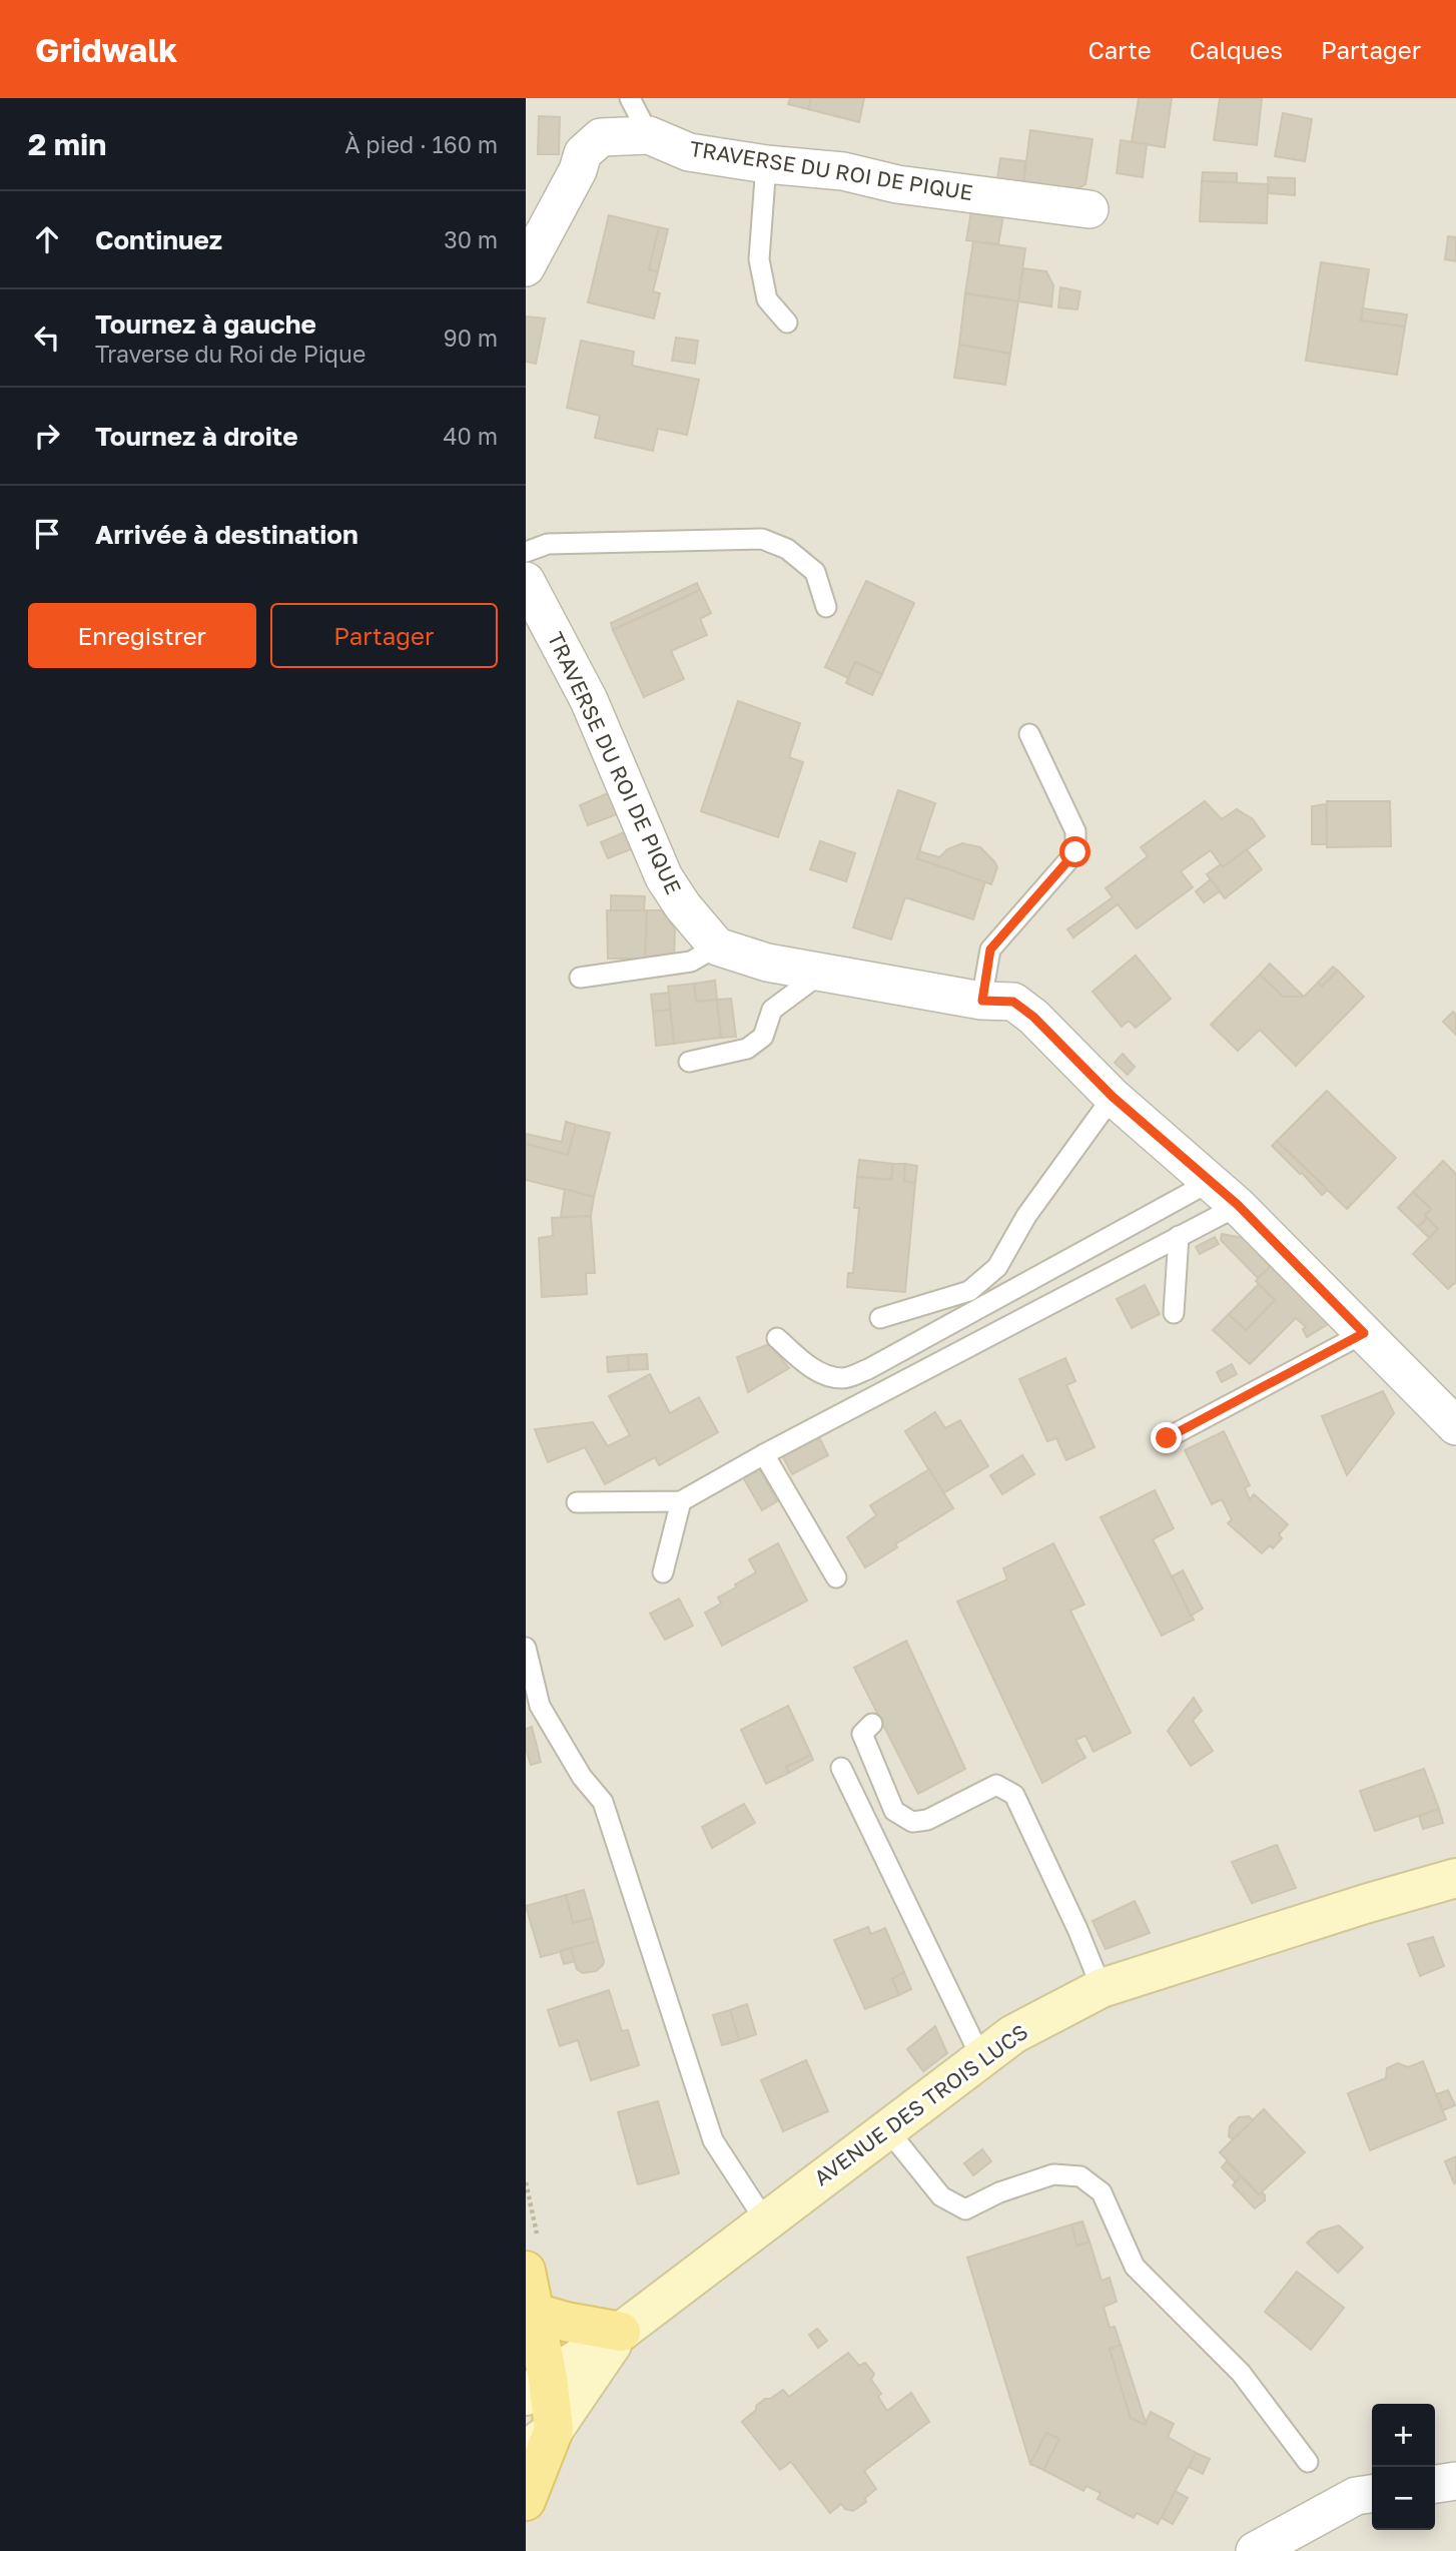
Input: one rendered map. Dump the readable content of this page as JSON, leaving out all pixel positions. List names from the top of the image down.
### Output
{
  "streets": {
    "main road": ["AVENUE DES TROIS LUCS"],
    "street": ["TRAVERSE DU ROI DE PIQUE"]
  },
  "page": {
    "header": "Gridwalk",
    "nav": ["Carte", "Calques", "Partager"],
    "heading": ["2 min", "À pied · 160 m"],
    "list": [
      ["Continuez", "30 m"],
      ["Tournez à gauche", "Traverse du Roi de Pique", "90 m"],
      ["Tournez à droite", "40 m"],
      "Arrivée à destination"
    ],
    "buttons": ["Enregistrer", "Partager"],
    "map_buttons": ["+", "−"]
  }
}
